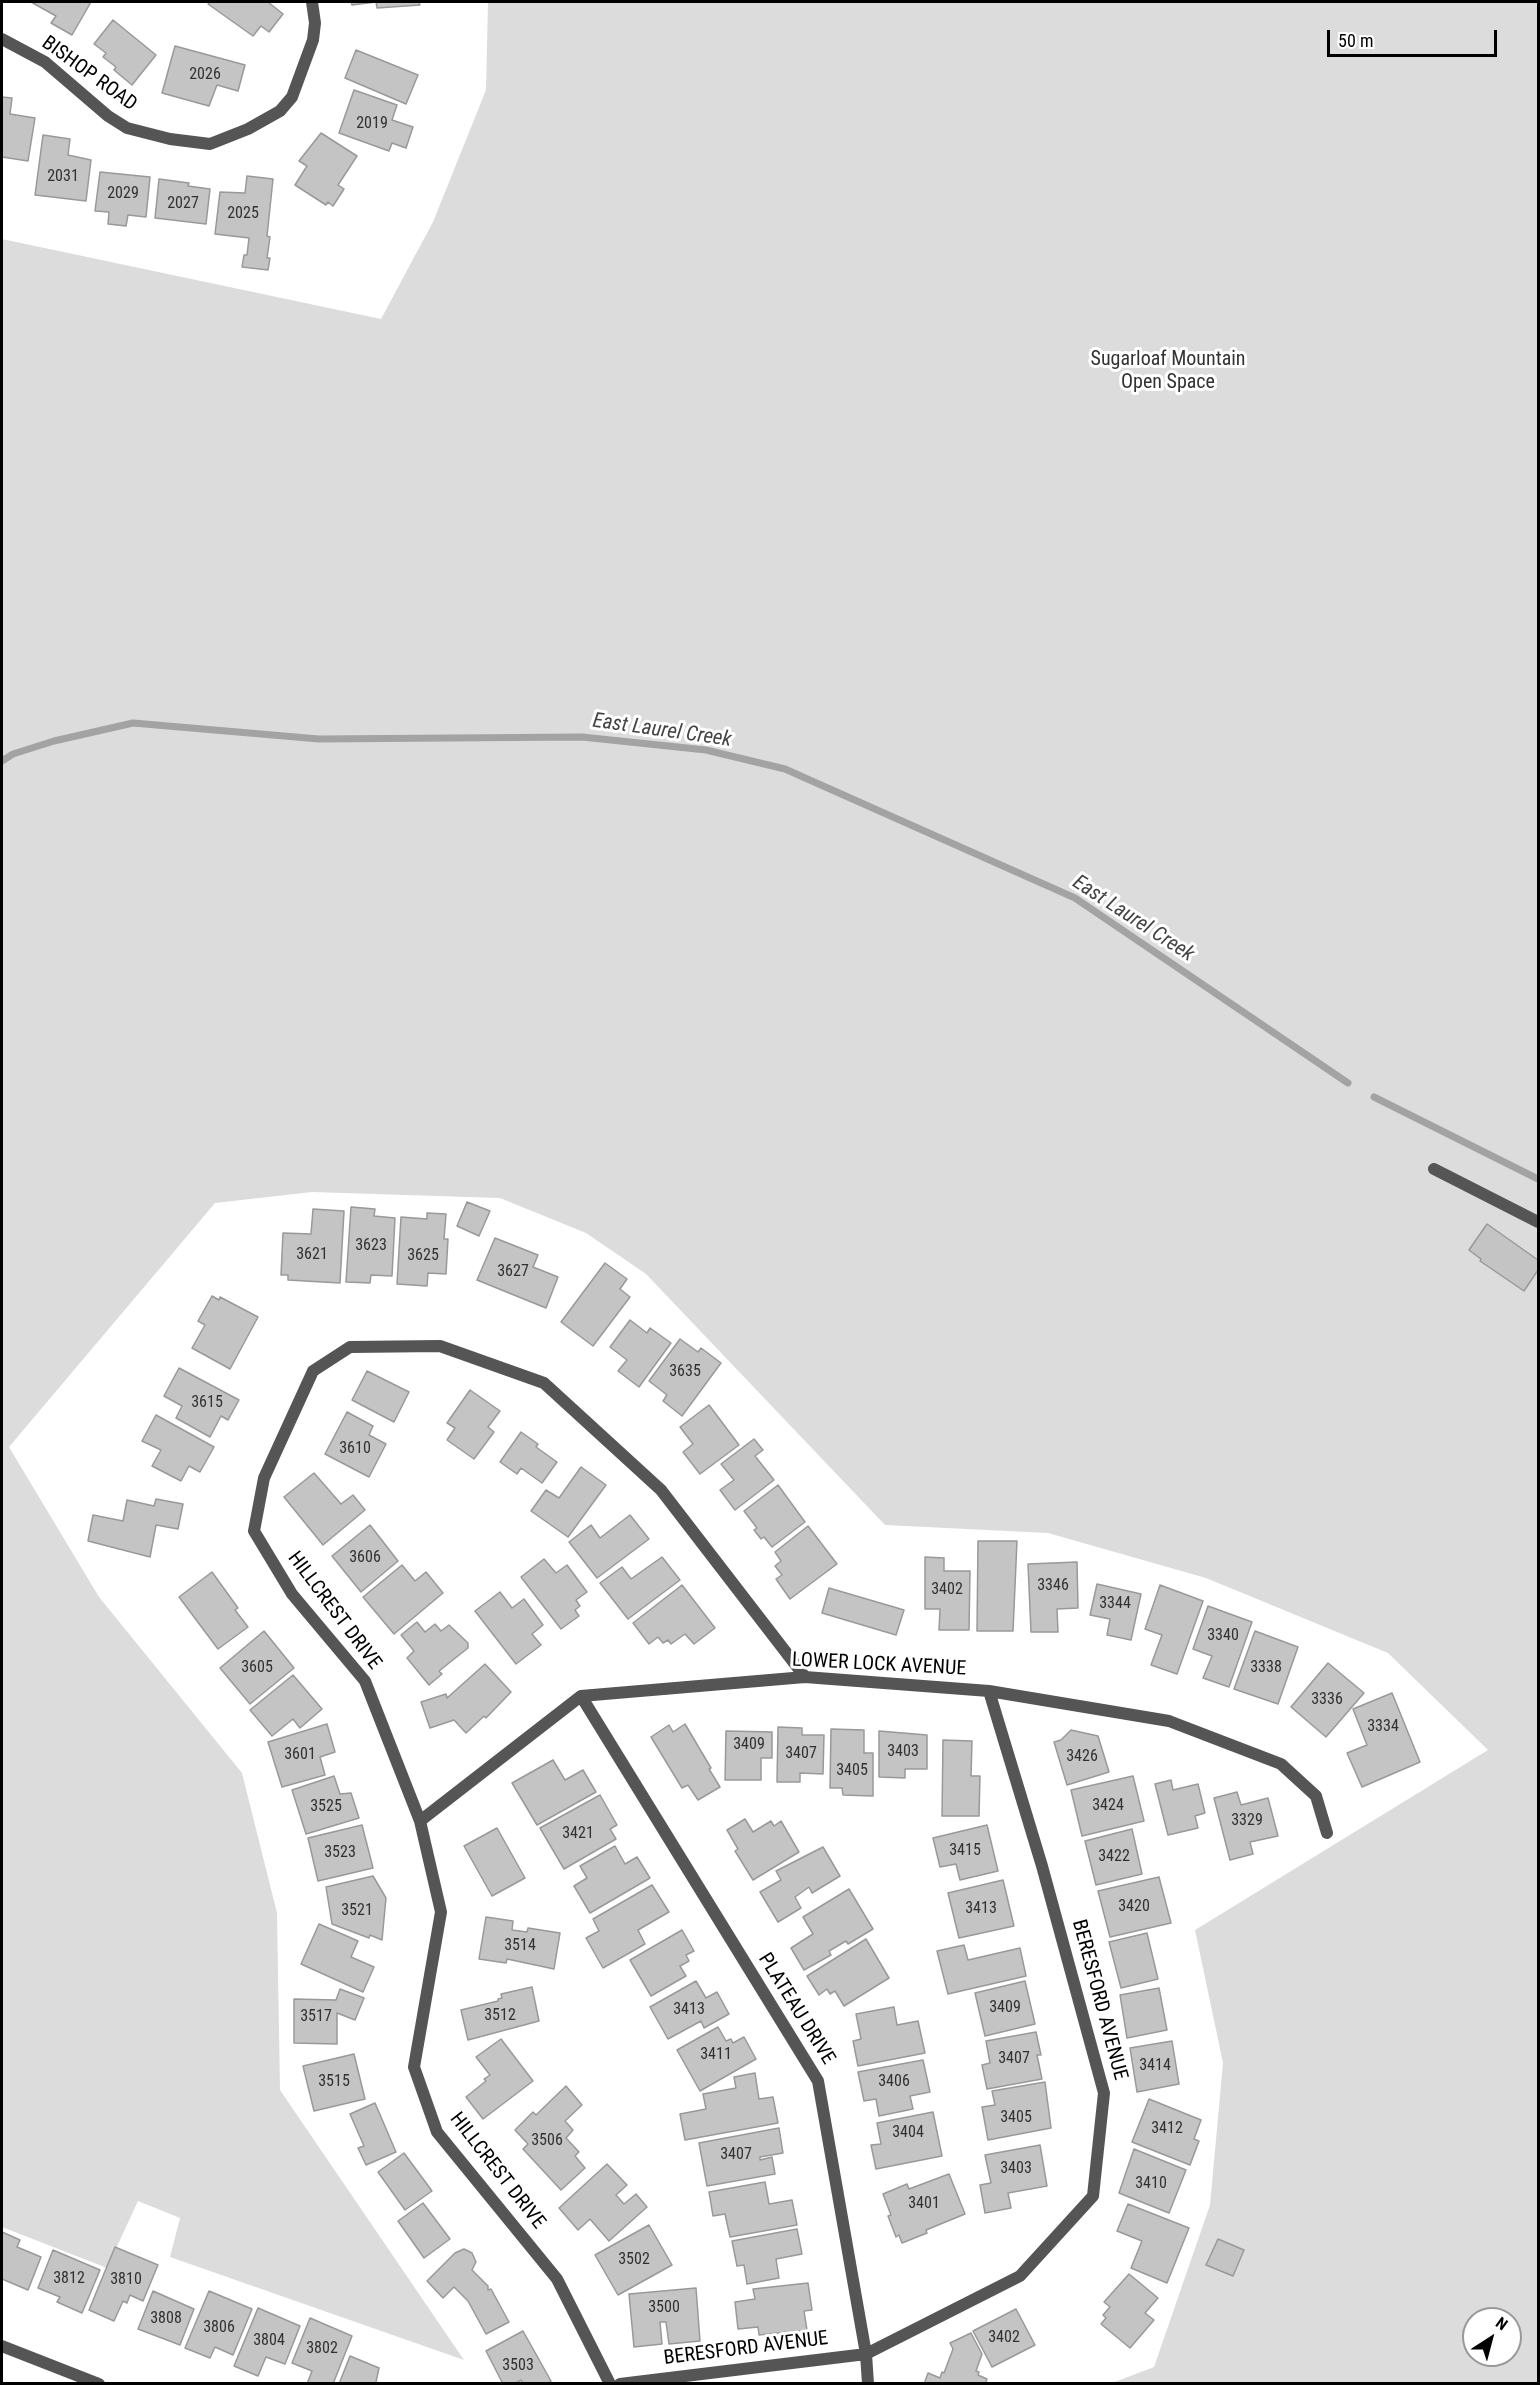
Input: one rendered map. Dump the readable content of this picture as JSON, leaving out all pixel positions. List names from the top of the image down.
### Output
{
  "streets": {
    "street": [
      "BISHOP ROAD",
      "HILLCREST DRIVE",
      "LOWER LOCK AVENUE",
      "BERESFORD AVENUE",
      "PLATEAU DRIVE"
    ]
  },
  "crossings": [
    ["HILLCREST DRIVE", "LOWER LOCK AVENUE"],
    ["LOWER LOCK AVENUE", "BERESFORD AVENUE"],
    ["LOWER LOCK AVENUE", "PLATEAU DRIVE"],
    ["BERESFORD AVENUE", "PLATEAU DRIVE"]
  ],
  "water": ["East Laurel Creek"],
  "parks": ["Sugarloaf Mountain Open Space"],
  "house_numbers": [
    "2026",
    "2019",
    "2031",
    "2029",
    "2027",
    "2025",
    "3623",
    "3621",
    "3625",
    "3627",
    "3635",
    "3615",
    "3610",
    "3606",
    "3346",
    "3402",
    "3344",
    "3340",
    "3605",
    "3338",
    "3336",
    "3334",
    "3409",
    "3403",
    "3407",
    "3601",
    "3426",
    "3405",
    "3424",
    "3525",
    "3329",
    "3421",
    "3415",
    "3523",
    "3422",
    "3420",
    "3413",
    "3521",
    "3514",
    "3409",
    "3413",
    "3512",
    "3517",
    "3411",
    "3407",
    "3414",
    "3515",
    "3406",
    "3405",
    "3412",
    "3404",
    "3506",
    "3407",
    "3403",
    "3410",
    "3401",
    "3502",
    "3812",
    "3810",
    "3500",
    "3808",
    "3806",
    "3402",
    "3804",
    "3802",
    "3503"
  ],
  "scale_bar": "50 m",
  "north": "top right"
}
